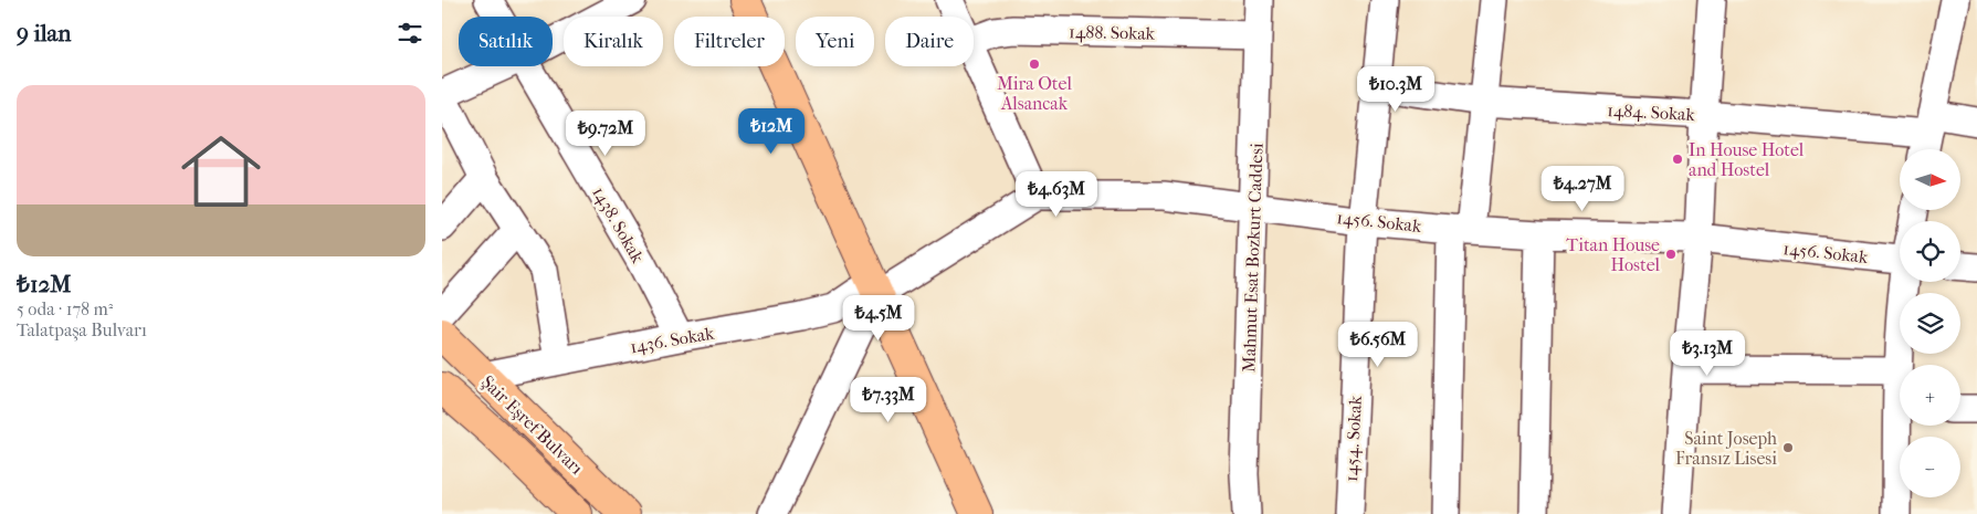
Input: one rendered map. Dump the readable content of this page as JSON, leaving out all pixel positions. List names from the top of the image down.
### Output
{
  "streets": {
    "main road": ["Şair Eşref Bulvarı"],
    "street": [
      "1488. Sokak",
      "1484. Sokak",
      "1456. Sokak",
      "1438. Sokak",
      "Mahmut Esat Bozkurt Caddesi",
      "1436. Sokak",
      "1454. Sokak"
    ]
  },
  "crossings": [
    ["1488. Sokak", "Mahmut Esat Bozkurt Caddesi"],
    ["1484. Sokak", "1454. Sokak"],
    ["1456. Sokak", "Mahmut Esat Bozkurt Caddesi"],
    ["1456. Sokak", "1454. Sokak"],
    ["1438. Sokak", "1436. Sokak"],
    ["1436. Sokak", "Şair Eşref Bulvarı"]
  ],
  "places": [
    "Mira Otel Alsancak",
    "In House Hotel and Hostel",
    "Titan House Hostel",
    "Saint Joseph Fransız Lisesi"
  ],
  "north": "right",
  "page": {
    "heading": "9 ilan",
    "chip": [
      "Satılık",
      "Kiralık",
      "Filtreler",
      "Yeni",
      "Daire"
    ],
    "list": [
      {
        "name": "₺12M",
        "note": "5 oda · 178 m² · Talatpaşa Bulvarı"
      }
    ],
    "price": [
      "₺10.3M",
      "₺12M",
      "₺9.72M",
      "₺4.27M",
      "₺4.63M",
      "₺4.5M",
      "₺6.56M",
      "₺3.13M",
      "₺7.33M"
    ],
    "map_buttons": ["+", "−"]
  }
}
